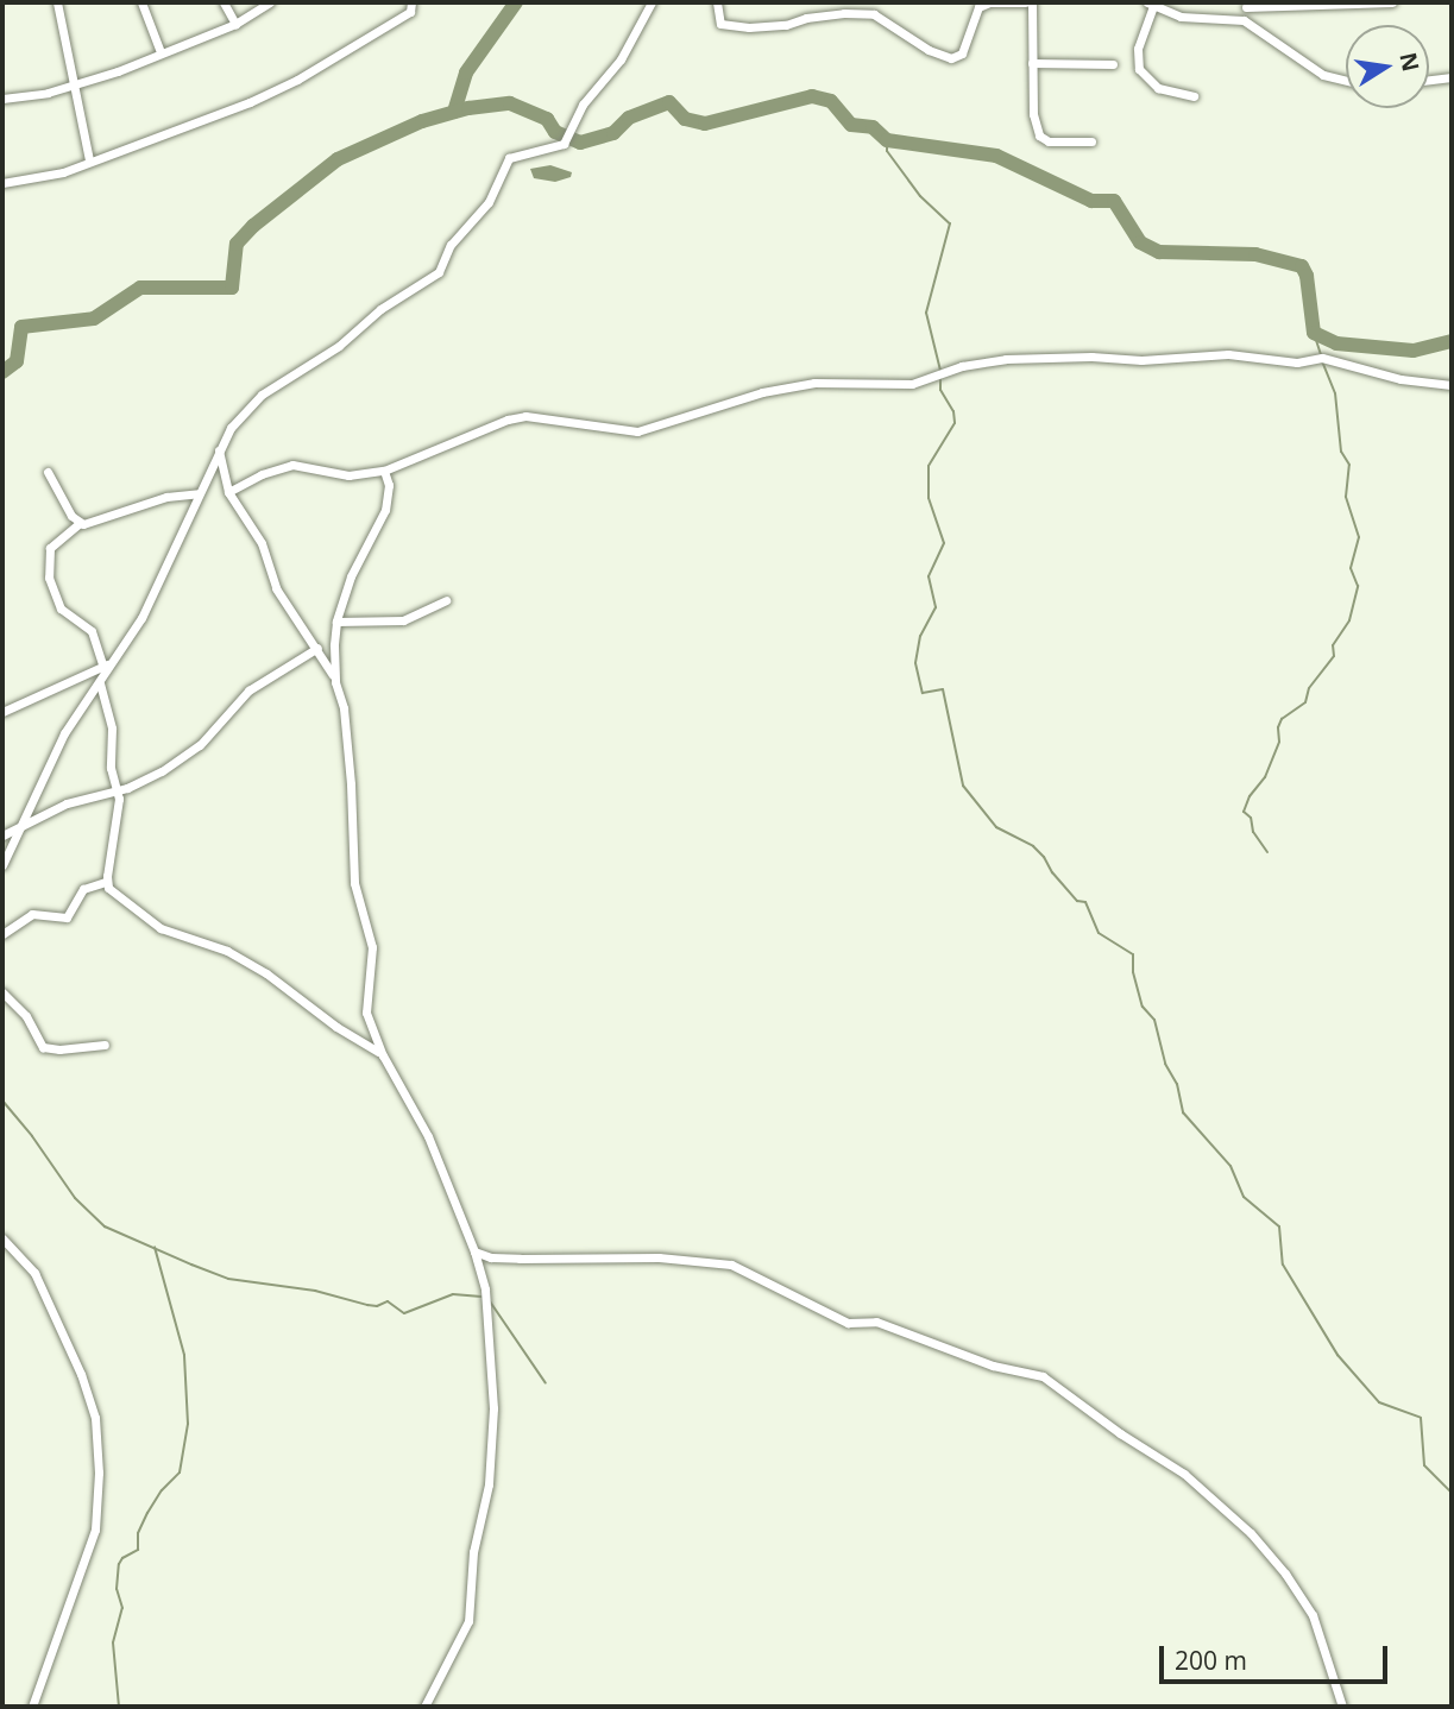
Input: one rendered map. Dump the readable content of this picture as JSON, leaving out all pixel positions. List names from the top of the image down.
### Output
{
  "scale_bar": "200 m",
  "north": "right"
}
